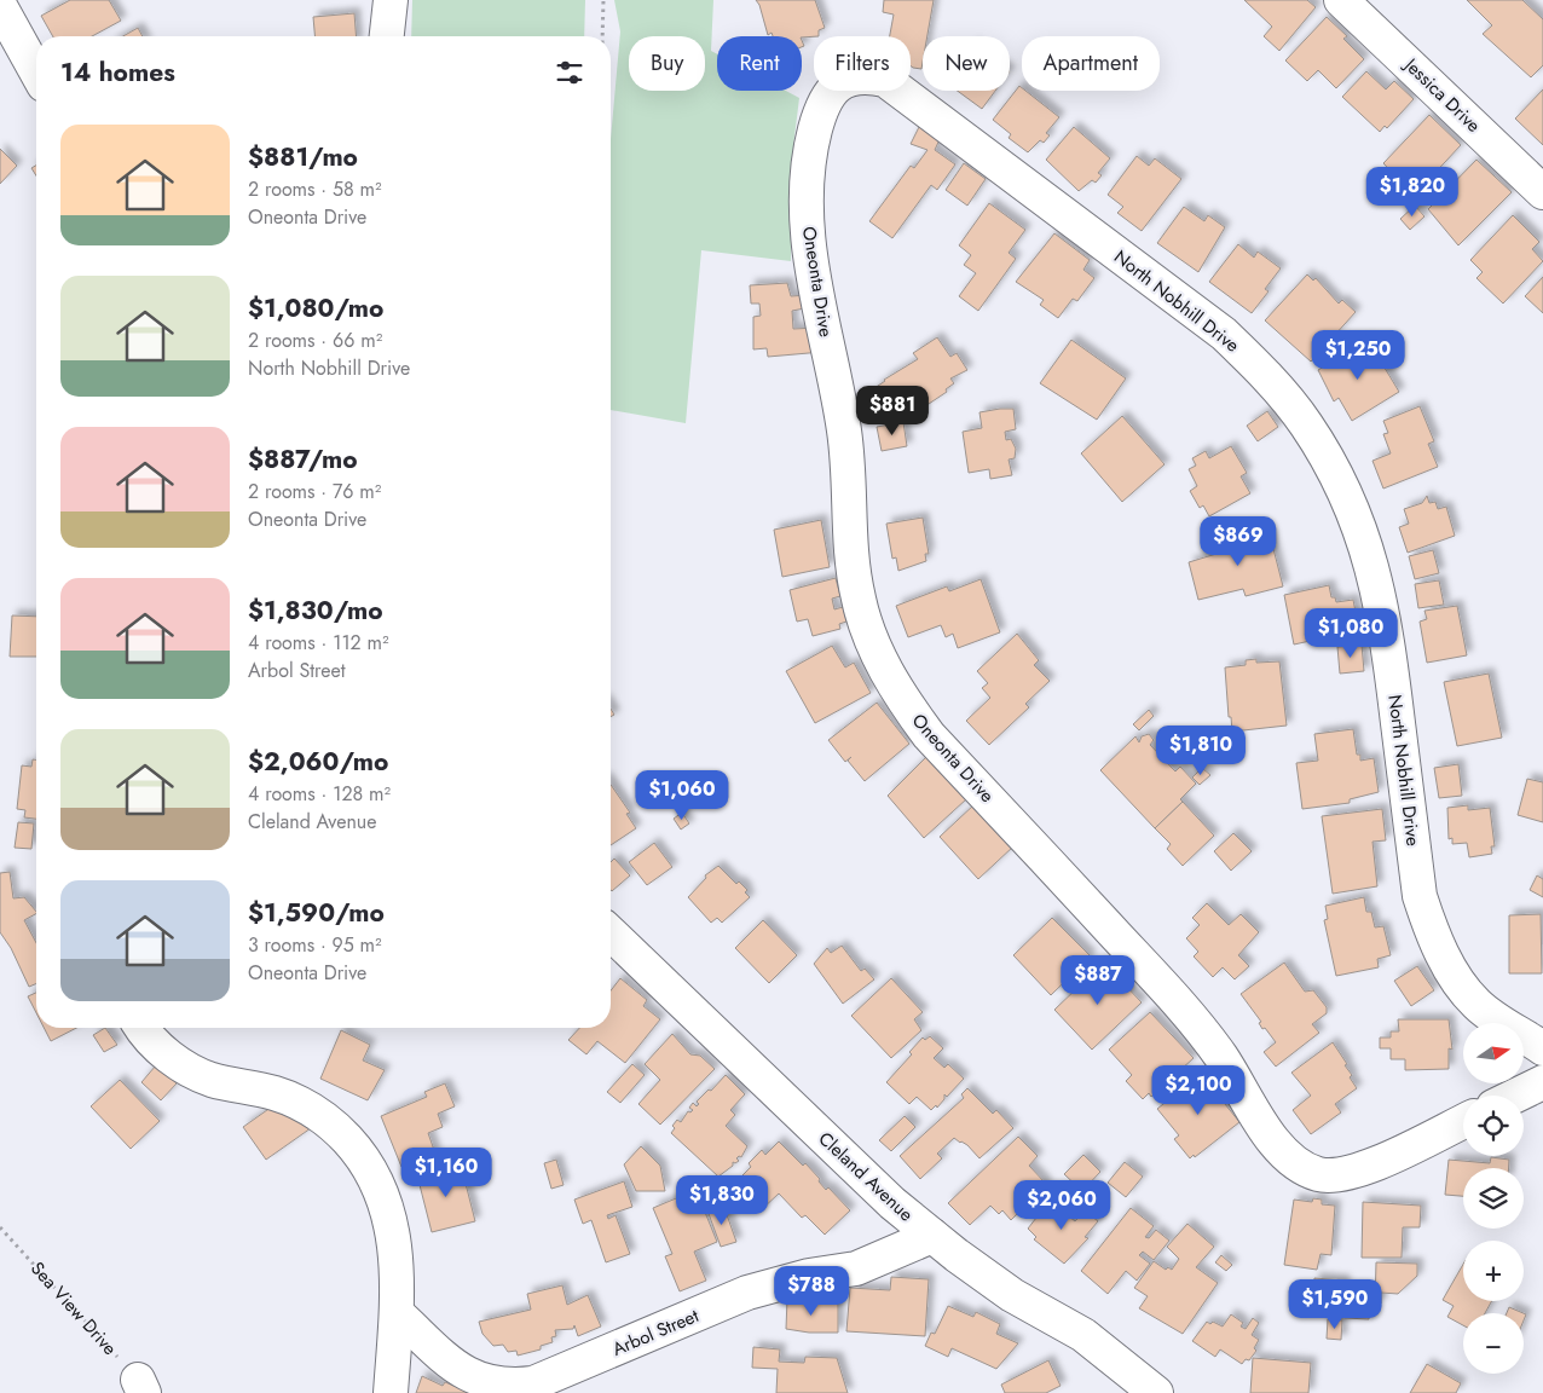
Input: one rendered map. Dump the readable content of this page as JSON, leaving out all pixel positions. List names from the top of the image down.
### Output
{
  "streets": {
    "street": [
      "Jessica Drive",
      "Oneonta Drive",
      "North Nobhill Drive",
      "Cleland Avenue",
      "Arbol Street"
    ],
    "path": ["Sea View Drive"]
  },
  "crossings": [
    ["Cleland Avenue", "Arbol Street"]
  ],
  "north": "right",
  "page": {
    "chip": [
      "Buy",
      "Rent",
      "Filters",
      "New",
      "Apartment"
    ],
    "heading": "14 homes",
    "list": [
      {
        "name": "$881/mo",
        "note": "2 rooms · 58 m² · Oneonta Drive"
      },
      {
        "name": "$1,080/mo",
        "note": "2 rooms · 66 m² · North Nobhill Drive"
      },
      {
        "name": "$887/mo",
        "note": "2 rooms · 76 m² · Oneonta Drive"
      },
      {
        "name": "$1,830/mo",
        "note": "4 rooms · 112 m² · Arbol Street"
      },
      {
        "name": "$2,060/mo",
        "note": "4 rooms · 128 m² · Cleland Avenue"
      },
      {
        "name": "$1,590/mo",
        "note": "3 rooms · 95 m² · Oneonta Drive"
      }
    ],
    "price": [
      "$1,820",
      "$1,250",
      "$881",
      "$869",
      "$1,080",
      "$1,810",
      "$1,060",
      "$887",
      "$2,100",
      "$1,160",
      "$1,830",
      "$2,060",
      "$788",
      "$1,590"
    ],
    "map_buttons": ["+", "−"]
  }
}
